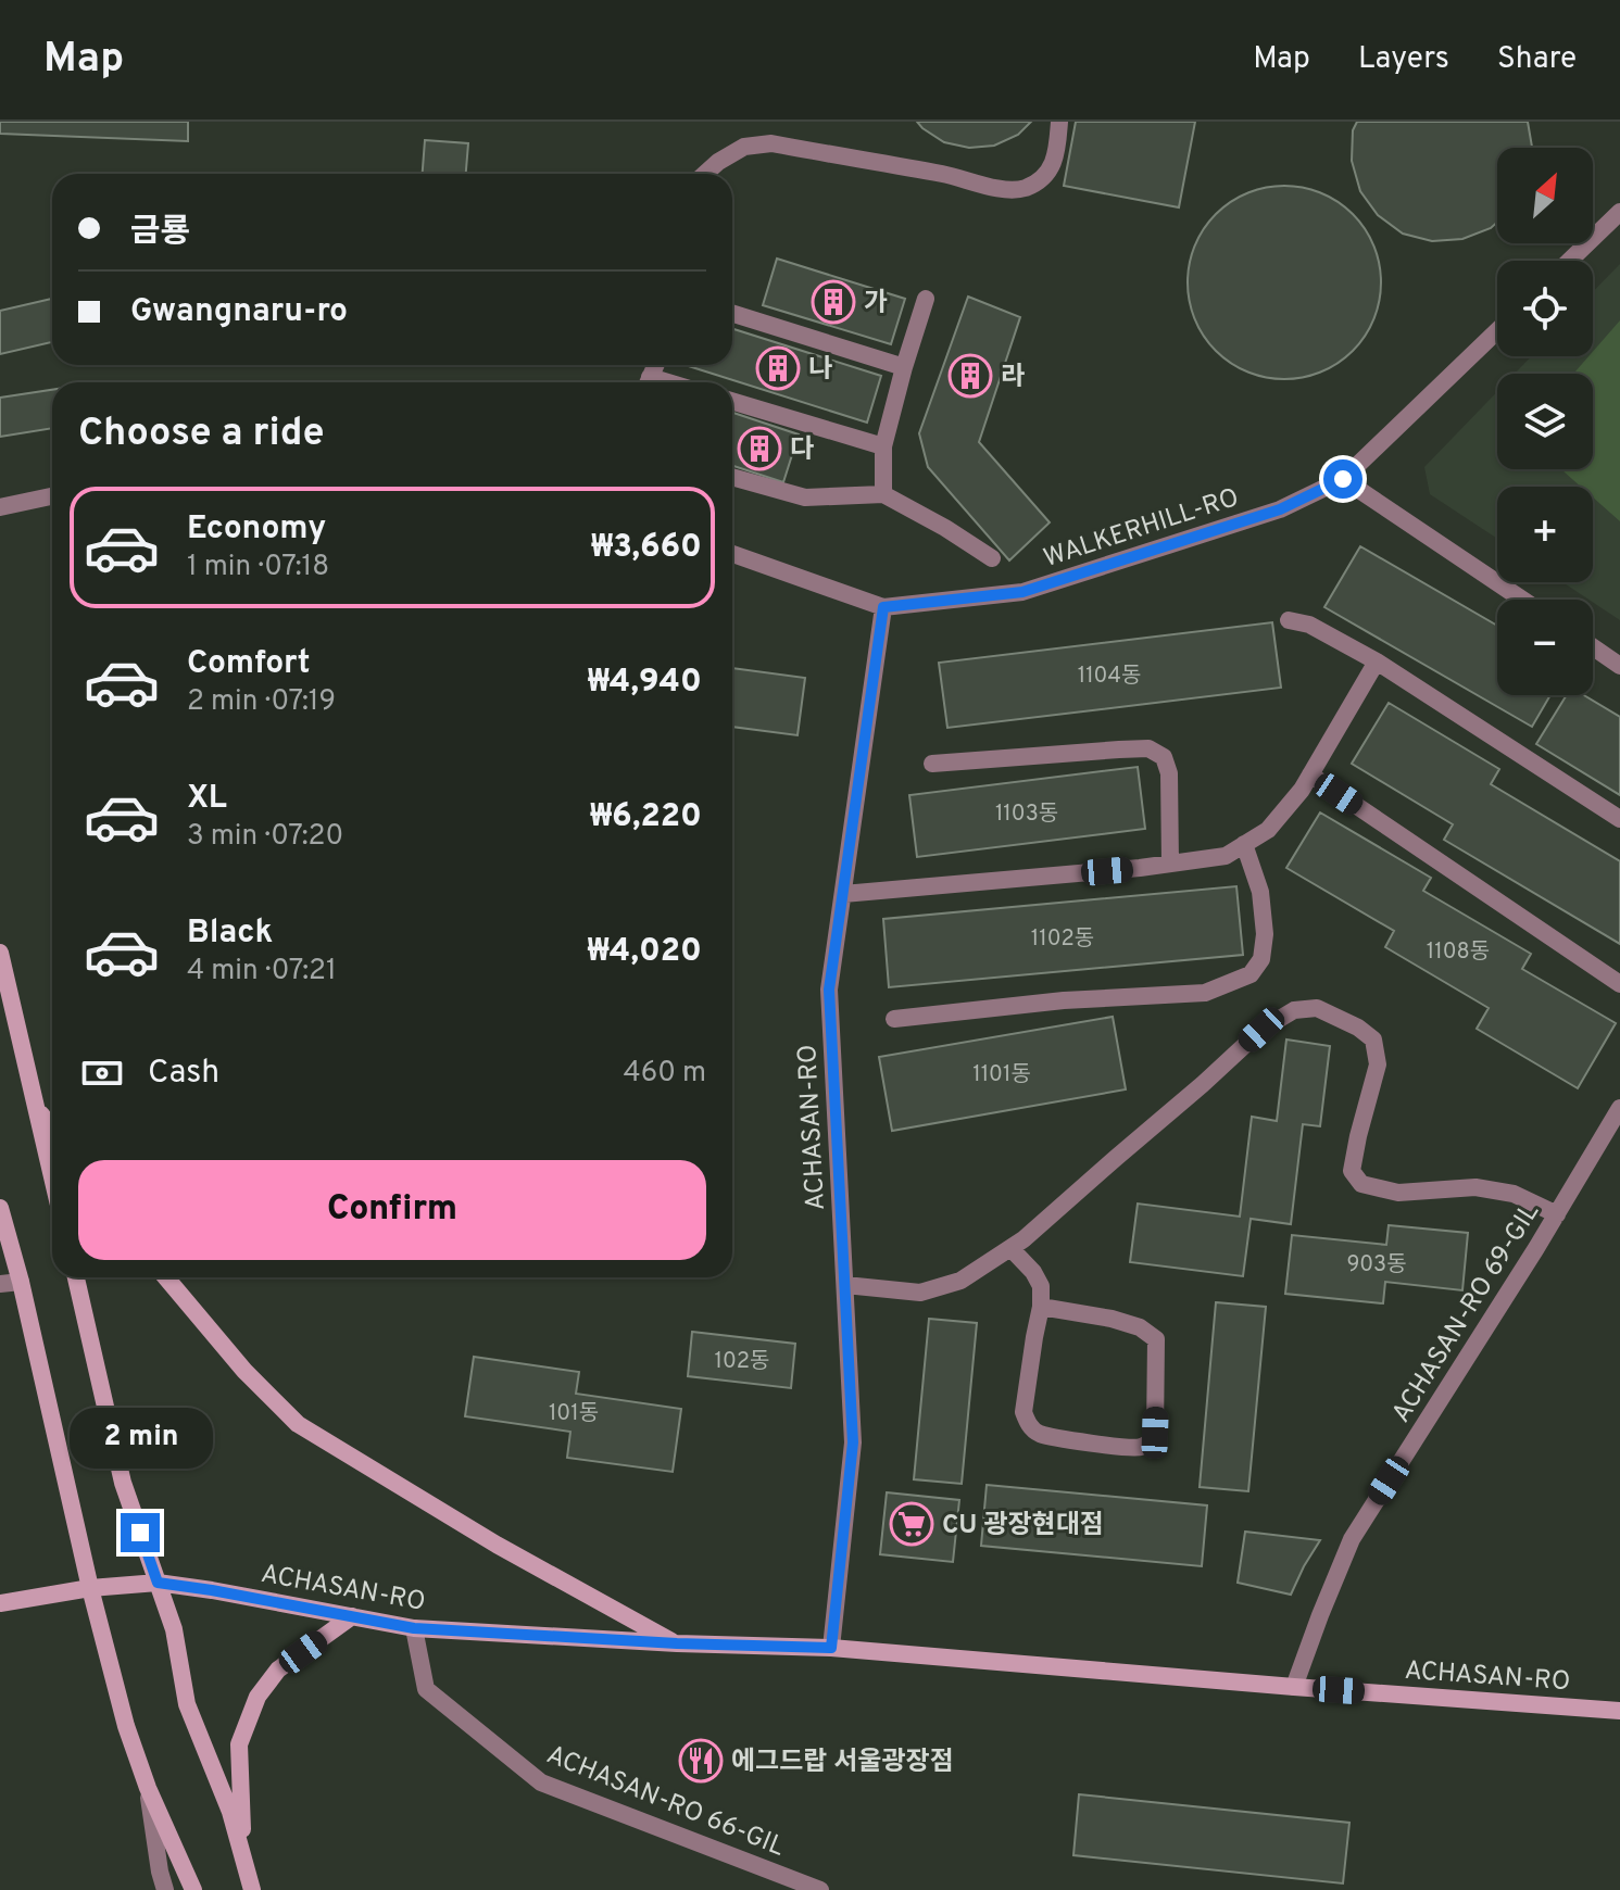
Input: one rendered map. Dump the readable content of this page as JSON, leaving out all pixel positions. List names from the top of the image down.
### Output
{
  "streets": {
    "main road": ["ACHASAN-RO"],
    "street": ["WALKERHILL-RO", "ACHASAN-RO 69-GIL", "ACHASAN-RO 66-GIL"]
  },
  "crossings": [
    ["WALKERHILL-RO", "ACHASAN-RO"],
    ["ACHASAN-RO", "ACHASAN-RO 69-GIL"],
    ["ACHASAN-RO", "ACHASAN-RO 66-GIL"]
  ],
  "places": {
    "building": [
      "가",
      "나",
      "라",
      "다"
    ],
    "supermarket": ["CU 광장현대점"],
    "restaurant": ["에그드랍 서울광장점"]
  },
  "house_numbers": [
    "1104동",
    "1103동",
    "1102동",
    "1108동",
    "1101동",
    "903동",
    "102동",
    "101동"
  ],
  "north": "top right",
  "page": {
    "header": "Map",
    "nav": ["Map", "Layers", "Share"],
    "map_buttons": ["+", "−"],
    "banner": ["금룡", "Gwangnaru-ro"],
    "heading": "Choose a ride",
    "list": [
      {
        "name": "Economy",
        "note": "1 min · 07:18",
        "value": "₩3,660"
      },
      {
        "name": "Comfort",
        "note": "2 min · 07:19",
        "value": "₩4,940"
      },
      {
        "name": "XL",
        "note": "3 min · 07:20",
        "value": "₩6,220"
      },
      {
        "name": "Black",
        "note": "4 min · 07:21",
        "value": "₩4,020"
      }
    ],
    "pay": ["Cash", "460 m"],
    "buttons": "Confirm",
    "bubble": "2 min"
  }
}
